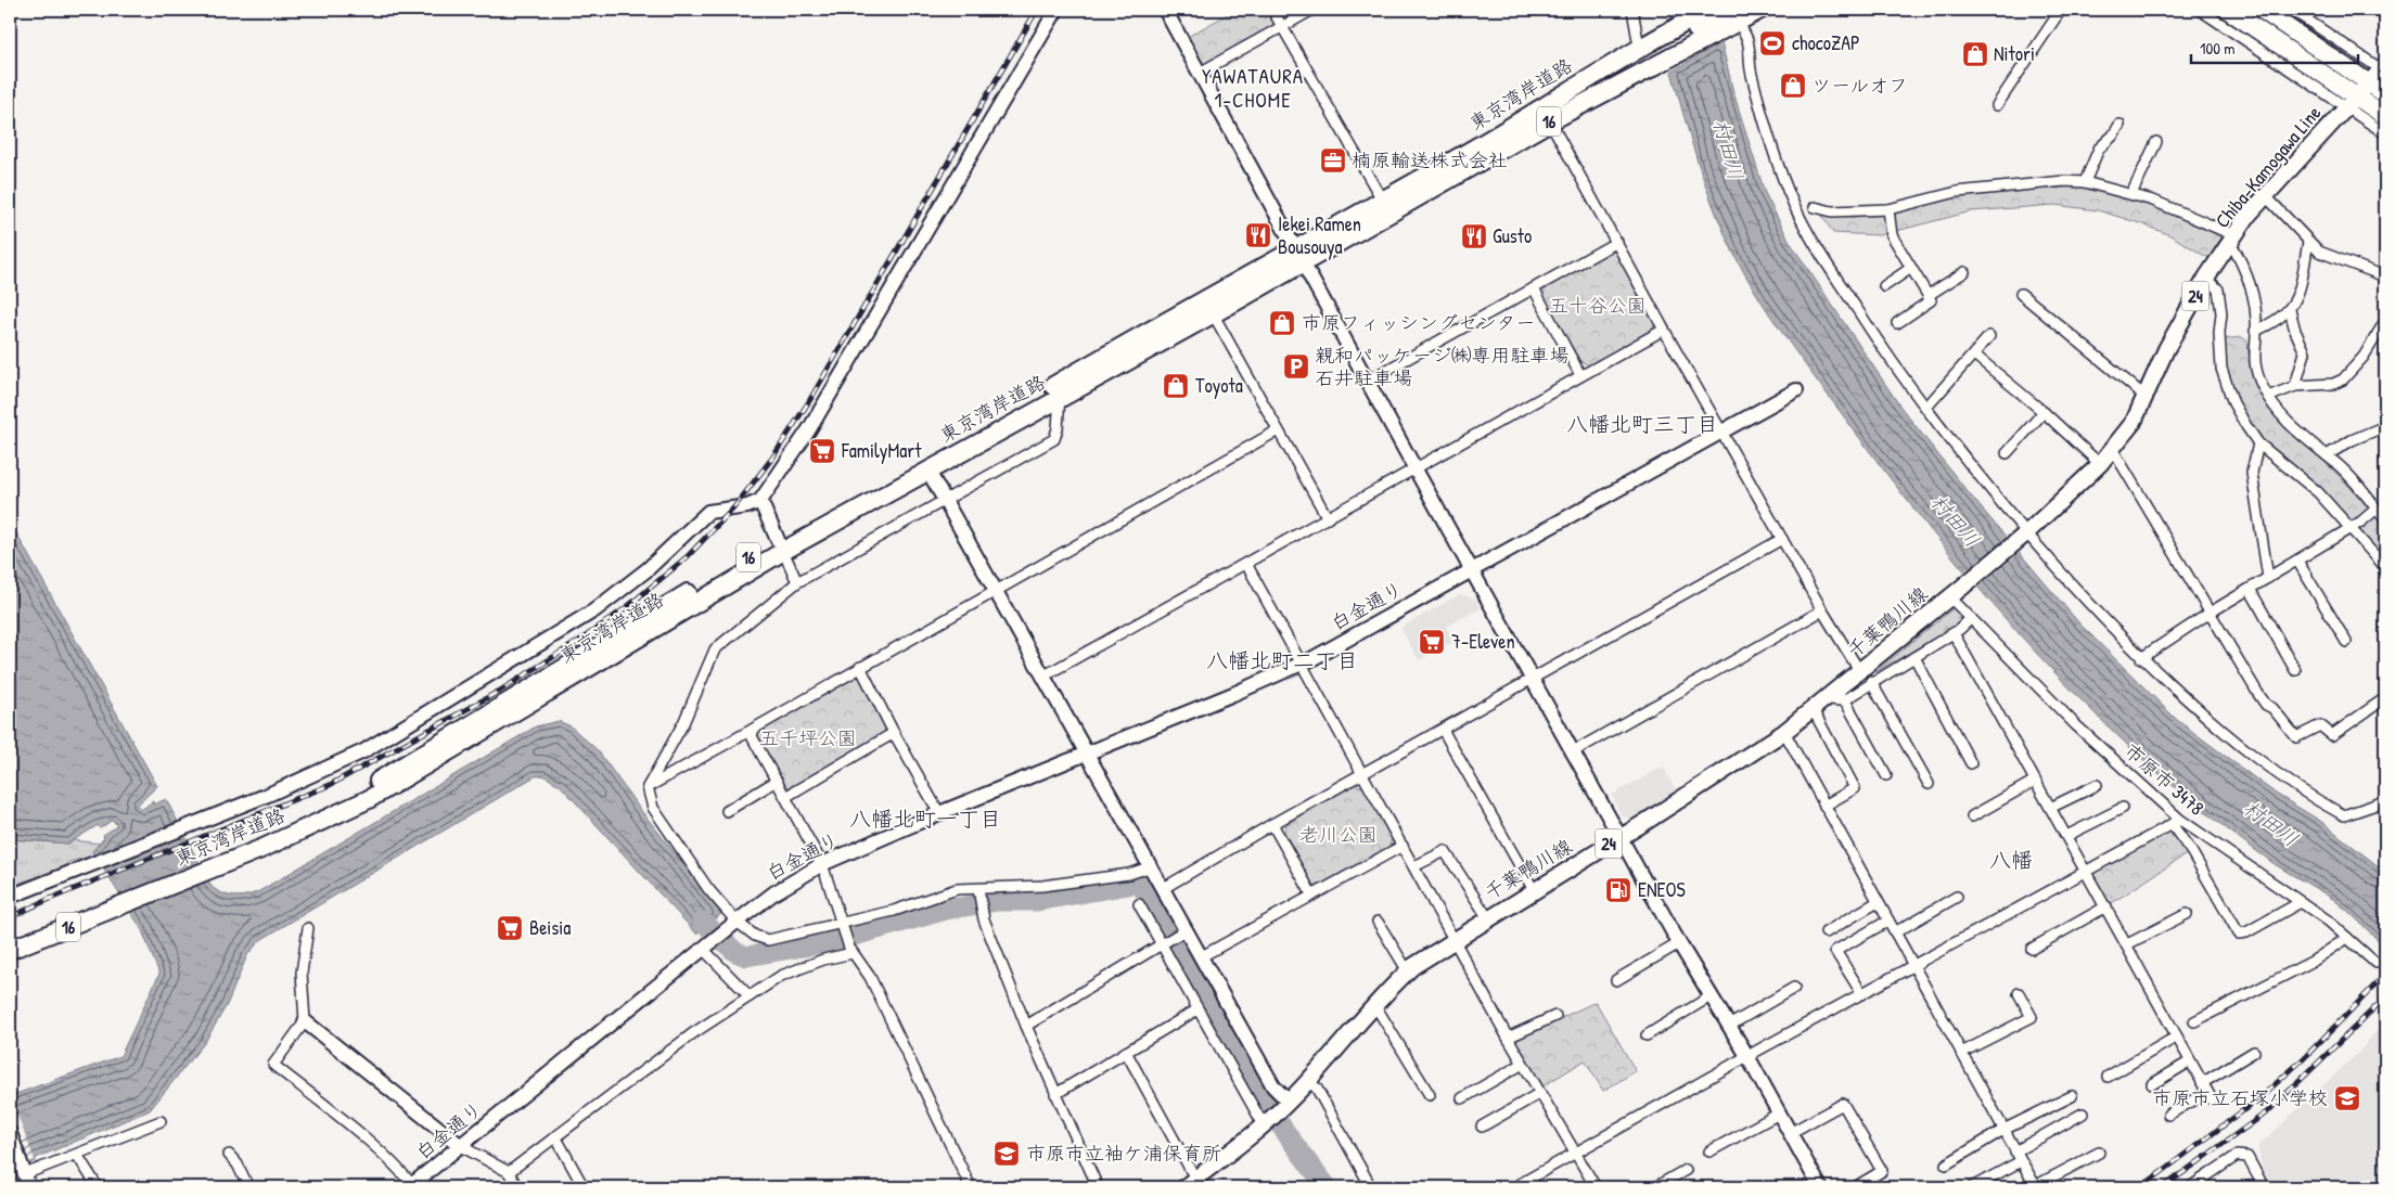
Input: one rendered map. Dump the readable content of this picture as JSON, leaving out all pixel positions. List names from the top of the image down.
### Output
{
  "streets": {
    "highway": ["東京湾岸道路", "16"],
    "main road": ["Chiba-Kamogawa Line", "24", "千葉鴨川線"],
    "street": ["白金通り", "市原市 3478"]
  },
  "crossings": [
    ["Chiba-Kamogawa Line", "千葉鴨川線"],
    ["千葉鴨川線", "市原市 3478"]
  ],
  "districts": [
    "YAWATAURA 1-CHOME",
    "八幡北町三丁目",
    "八幡北町二丁目",
    "八幡北町一丁目",
    "八幡"
  ],
  "water": ["村田川"],
  "parks": ["五十谷公園", "五千坪公園", "老川公園"],
  "places": {
    "sports": ["chocoZAP"],
    "shop": [
      "Nitori",
      "ツールオフ",
      "市原フィッシングセンター",
      "Toyota"
    ],
    "office": ["楠原輸送株式会社"],
    "restaurant": ["Iekei Ramen Bousouya", "Gusto"],
    "parking": ["親和パッケージ㈱専用駐車場 石井駐車場"],
    "supermarket": ["FamilyMart", "7-Eleven", "Beisia"],
    "fuel station": ["ENEOS"],
    "school or university": ["市原市立石塚小学校", "市原市立袖ケ浦保育所"]
  },
  "scale_bar": "100 m"
}
